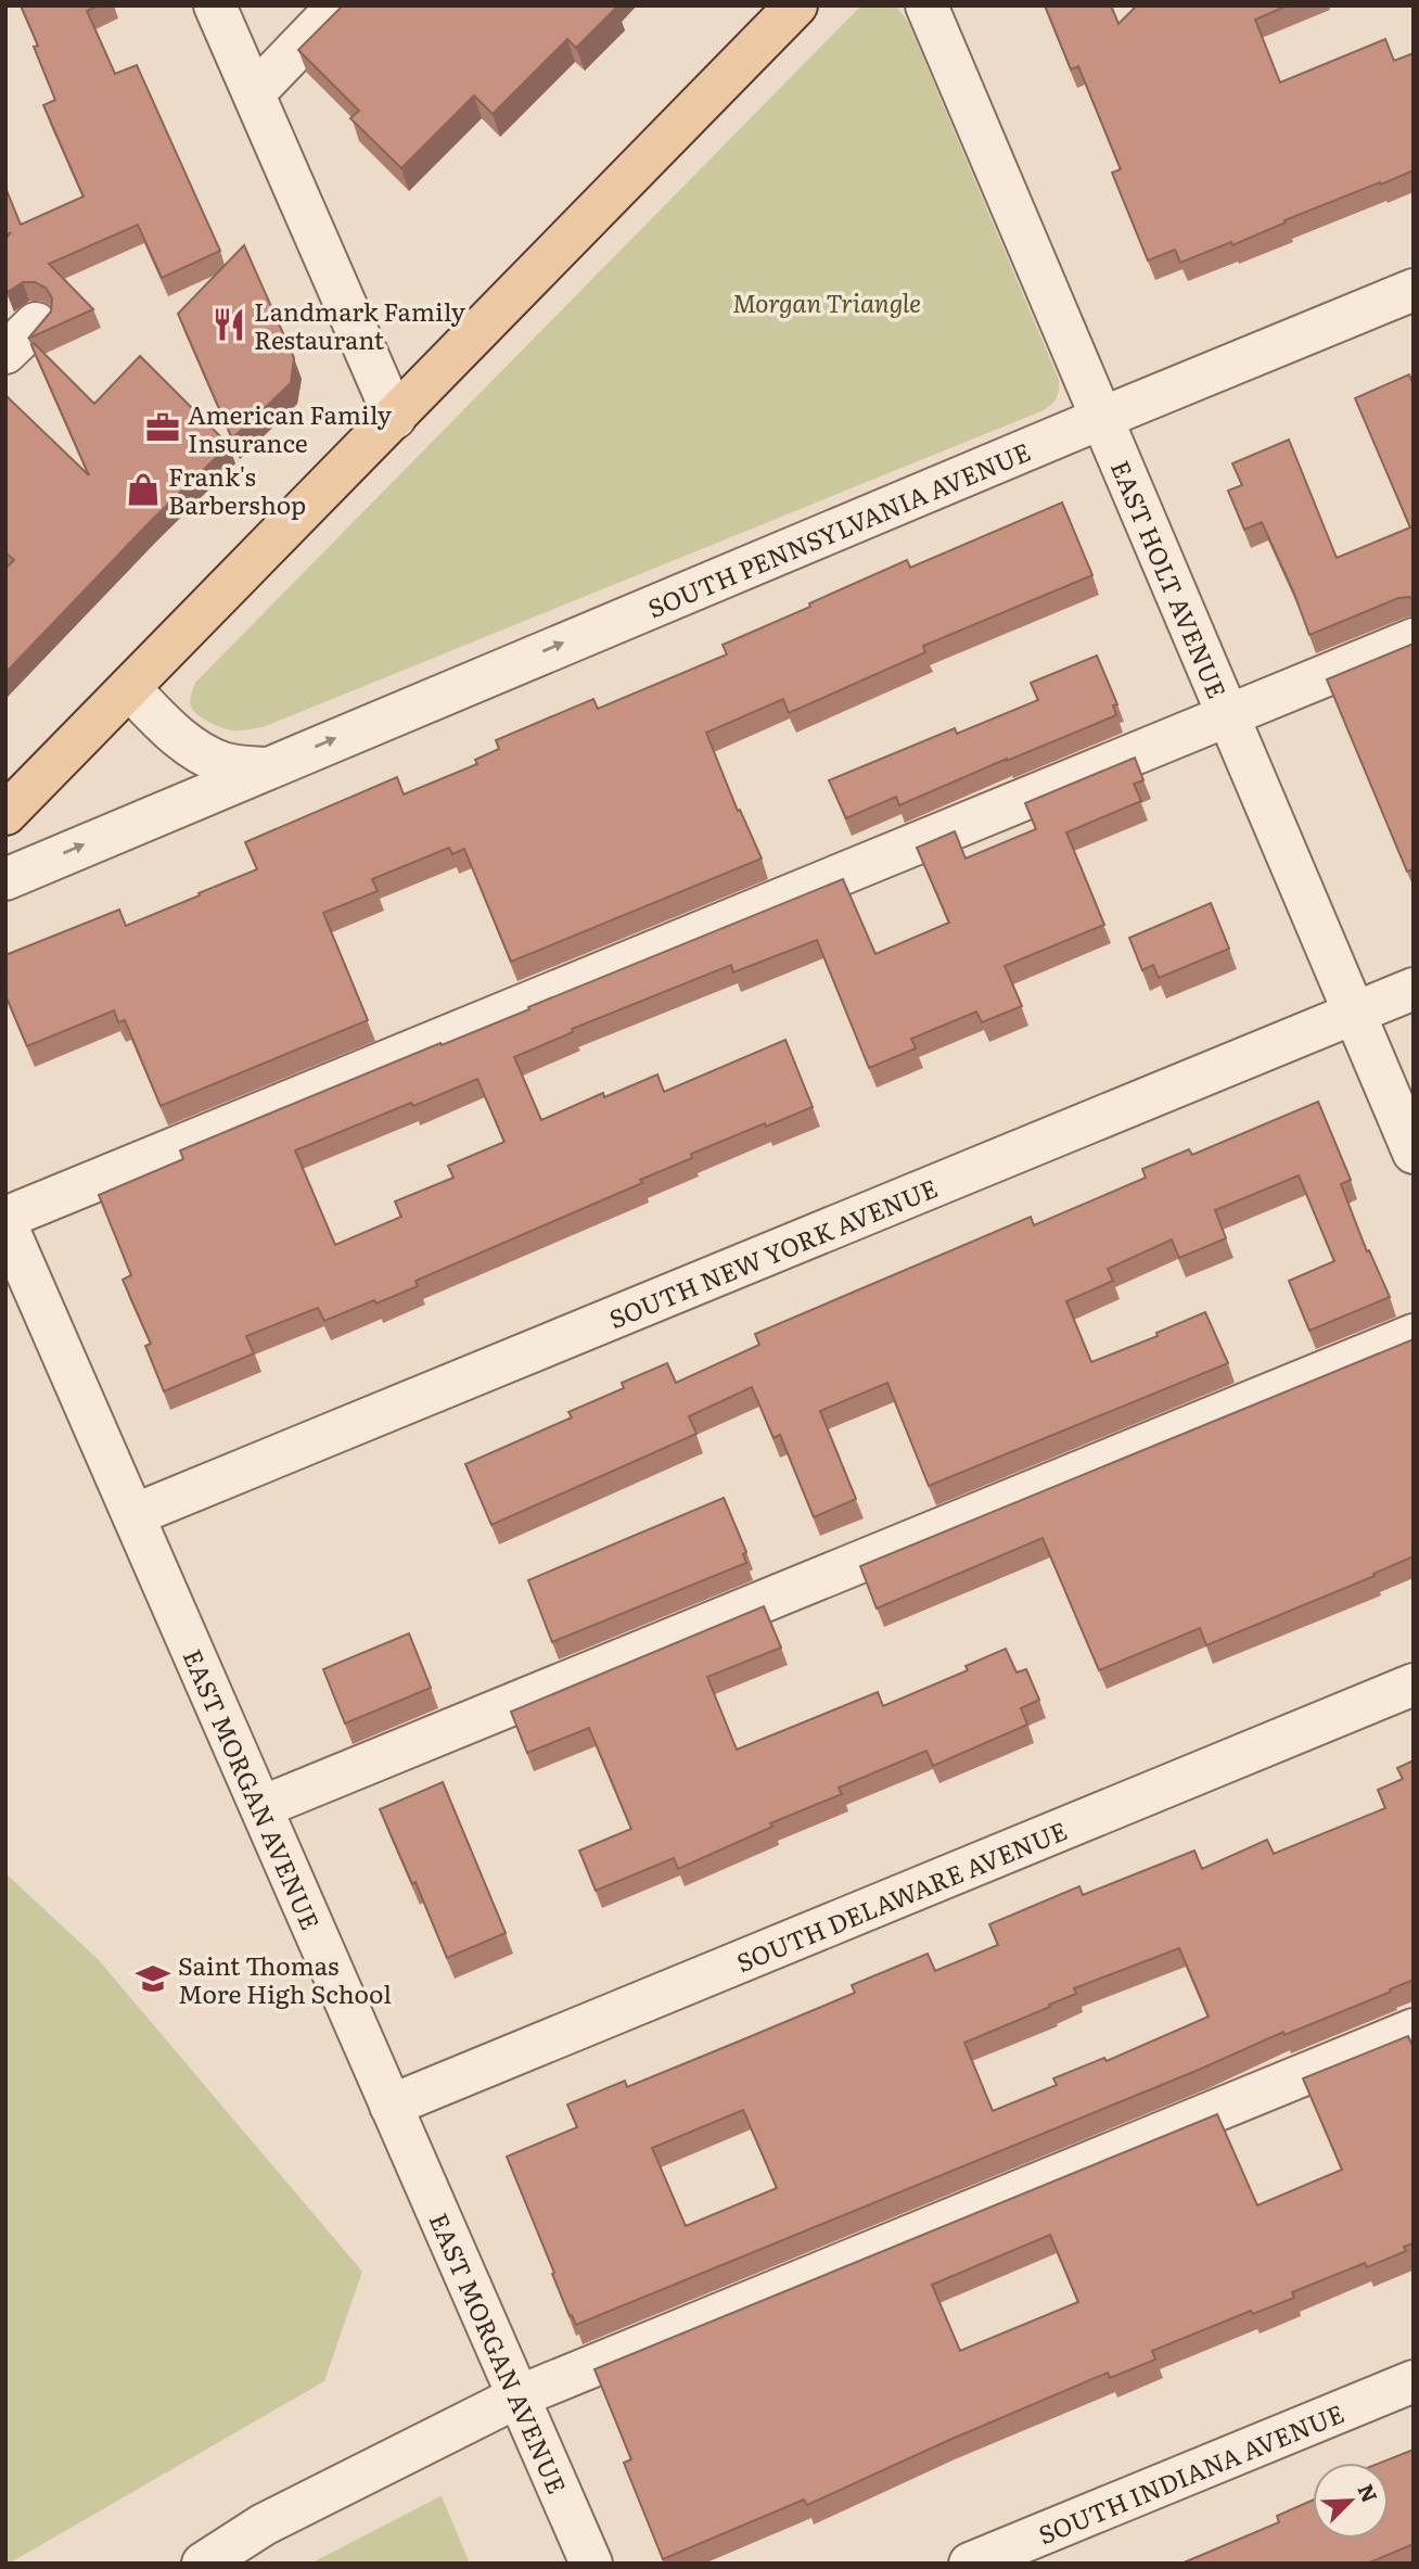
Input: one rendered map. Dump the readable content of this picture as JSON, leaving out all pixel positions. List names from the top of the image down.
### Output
{
  "streets": {
    "street": [
      "SOUTH PENNSYLVANIA AVENUE",
      "EAST HOLT AVENUE",
      "SOUTH NEW YORK AVENUE",
      "EAST MORGAN AVENUE",
      "SOUTH DELAWARE AVENUE",
      "SOUTH INDIANA AVENUE"
    ]
  },
  "crossings": [
    ["SOUTH PENNSYLVANIA AVENUE", "EAST HOLT AVENUE"],
    ["EAST HOLT AVENUE", "SOUTH NEW YORK AVENUE"],
    ["SOUTH NEW YORK AVENUE", "EAST MORGAN AVENUE"],
    ["EAST MORGAN AVENUE", "SOUTH DELAWARE AVENUE"]
  ],
  "parks": ["Morgan Triangle"],
  "places": {
    "restaurant": ["Landmark Family Restaurant"],
    "office": ["American Family Insurance"],
    "shop": ["Frank's Barbershop"],
    "school or university": ["Saint Thomas More High School"]
  },
  "north": "top right"
}
